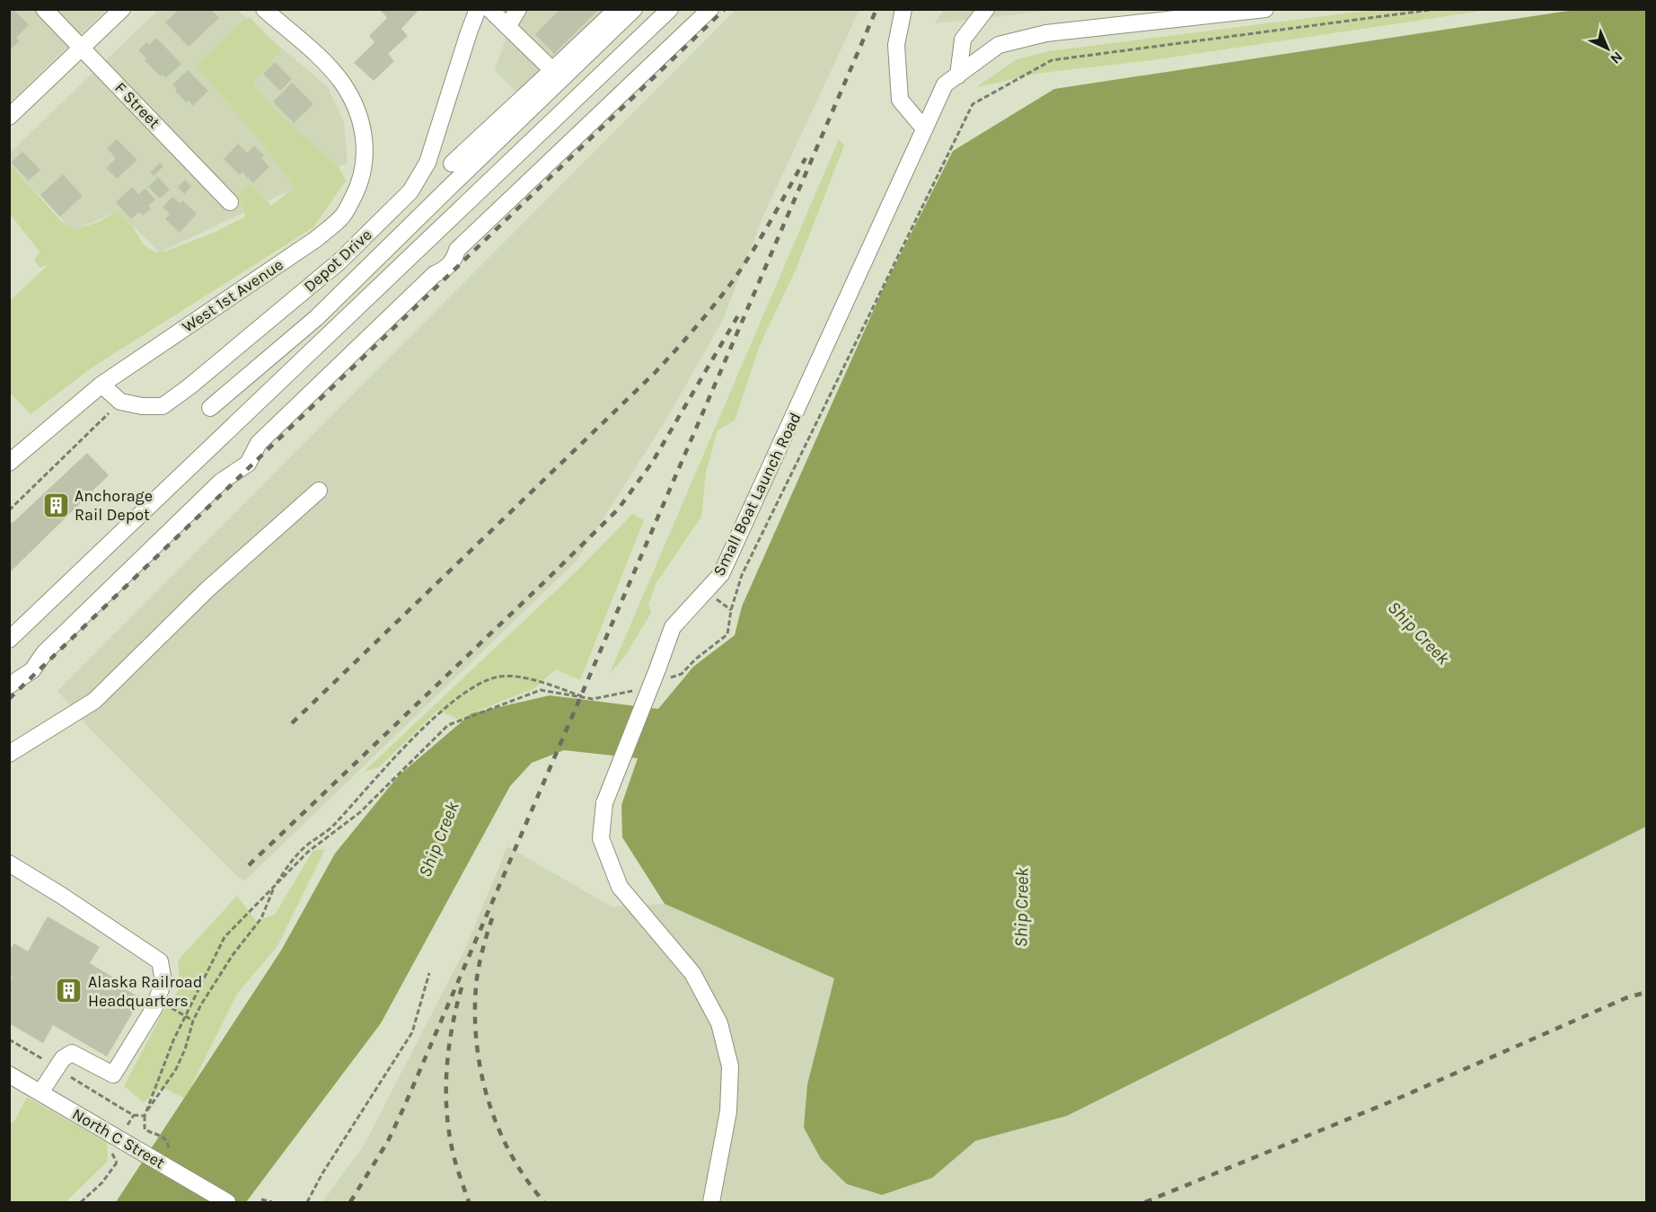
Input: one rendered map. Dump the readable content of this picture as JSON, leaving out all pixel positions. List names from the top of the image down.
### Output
{
  "streets": {
    "street": [
      "F Street",
      "Depot Drive",
      "West 1st Avenue",
      "Small Boat Launch Road",
      "North C Street"
    ]
  },
  "water": ["Ship Creek"],
  "places": {
    "building": ["Anchorage Rail Depot", "Alaska Railroad Headquarters"]
  },
  "north": "bottom right"
}
